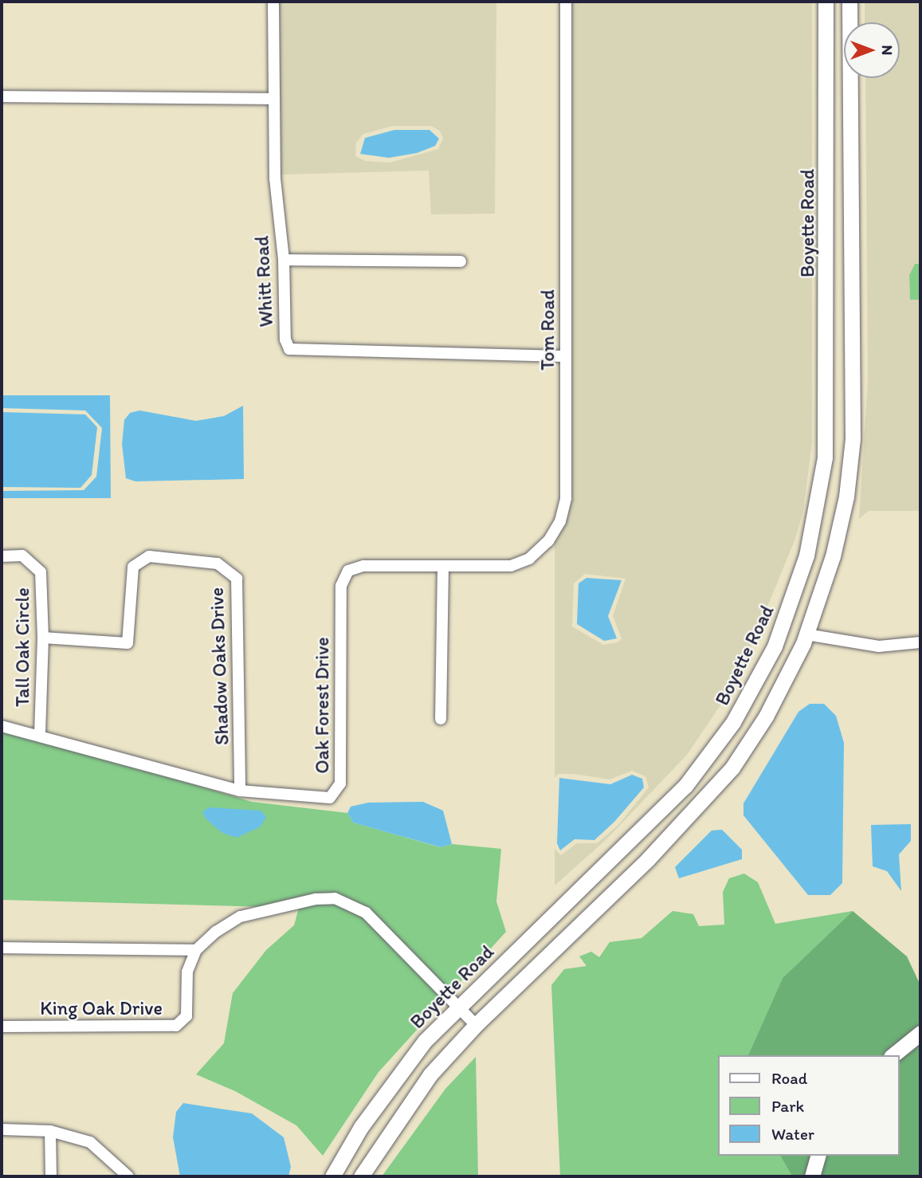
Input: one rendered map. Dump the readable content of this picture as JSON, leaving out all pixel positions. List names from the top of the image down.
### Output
{
  "streets": {
    "main road": ["Boyette Road"],
    "street": [
      "Whitt Road",
      "Tom Road",
      "Tall Oak Circle",
      "Shadow Oaks Drive",
      "Oak Forest Drive",
      "King Oak Drive"
    ]
  },
  "crossings": [
    ["Whitt Road", "Tom Road"],
    ["Tom Road", "Oak Forest Drive"],
    ["Tall Oak Circle", "Shadow Oaks Drive"],
    ["Tall Oak Circle", "Oak Forest Drive"],
    ["Shadow Oaks Drive", "Oak Forest Drive"]
  ],
  "legend": ["Road", "Park", "Water"],
  "north": "right"
}
